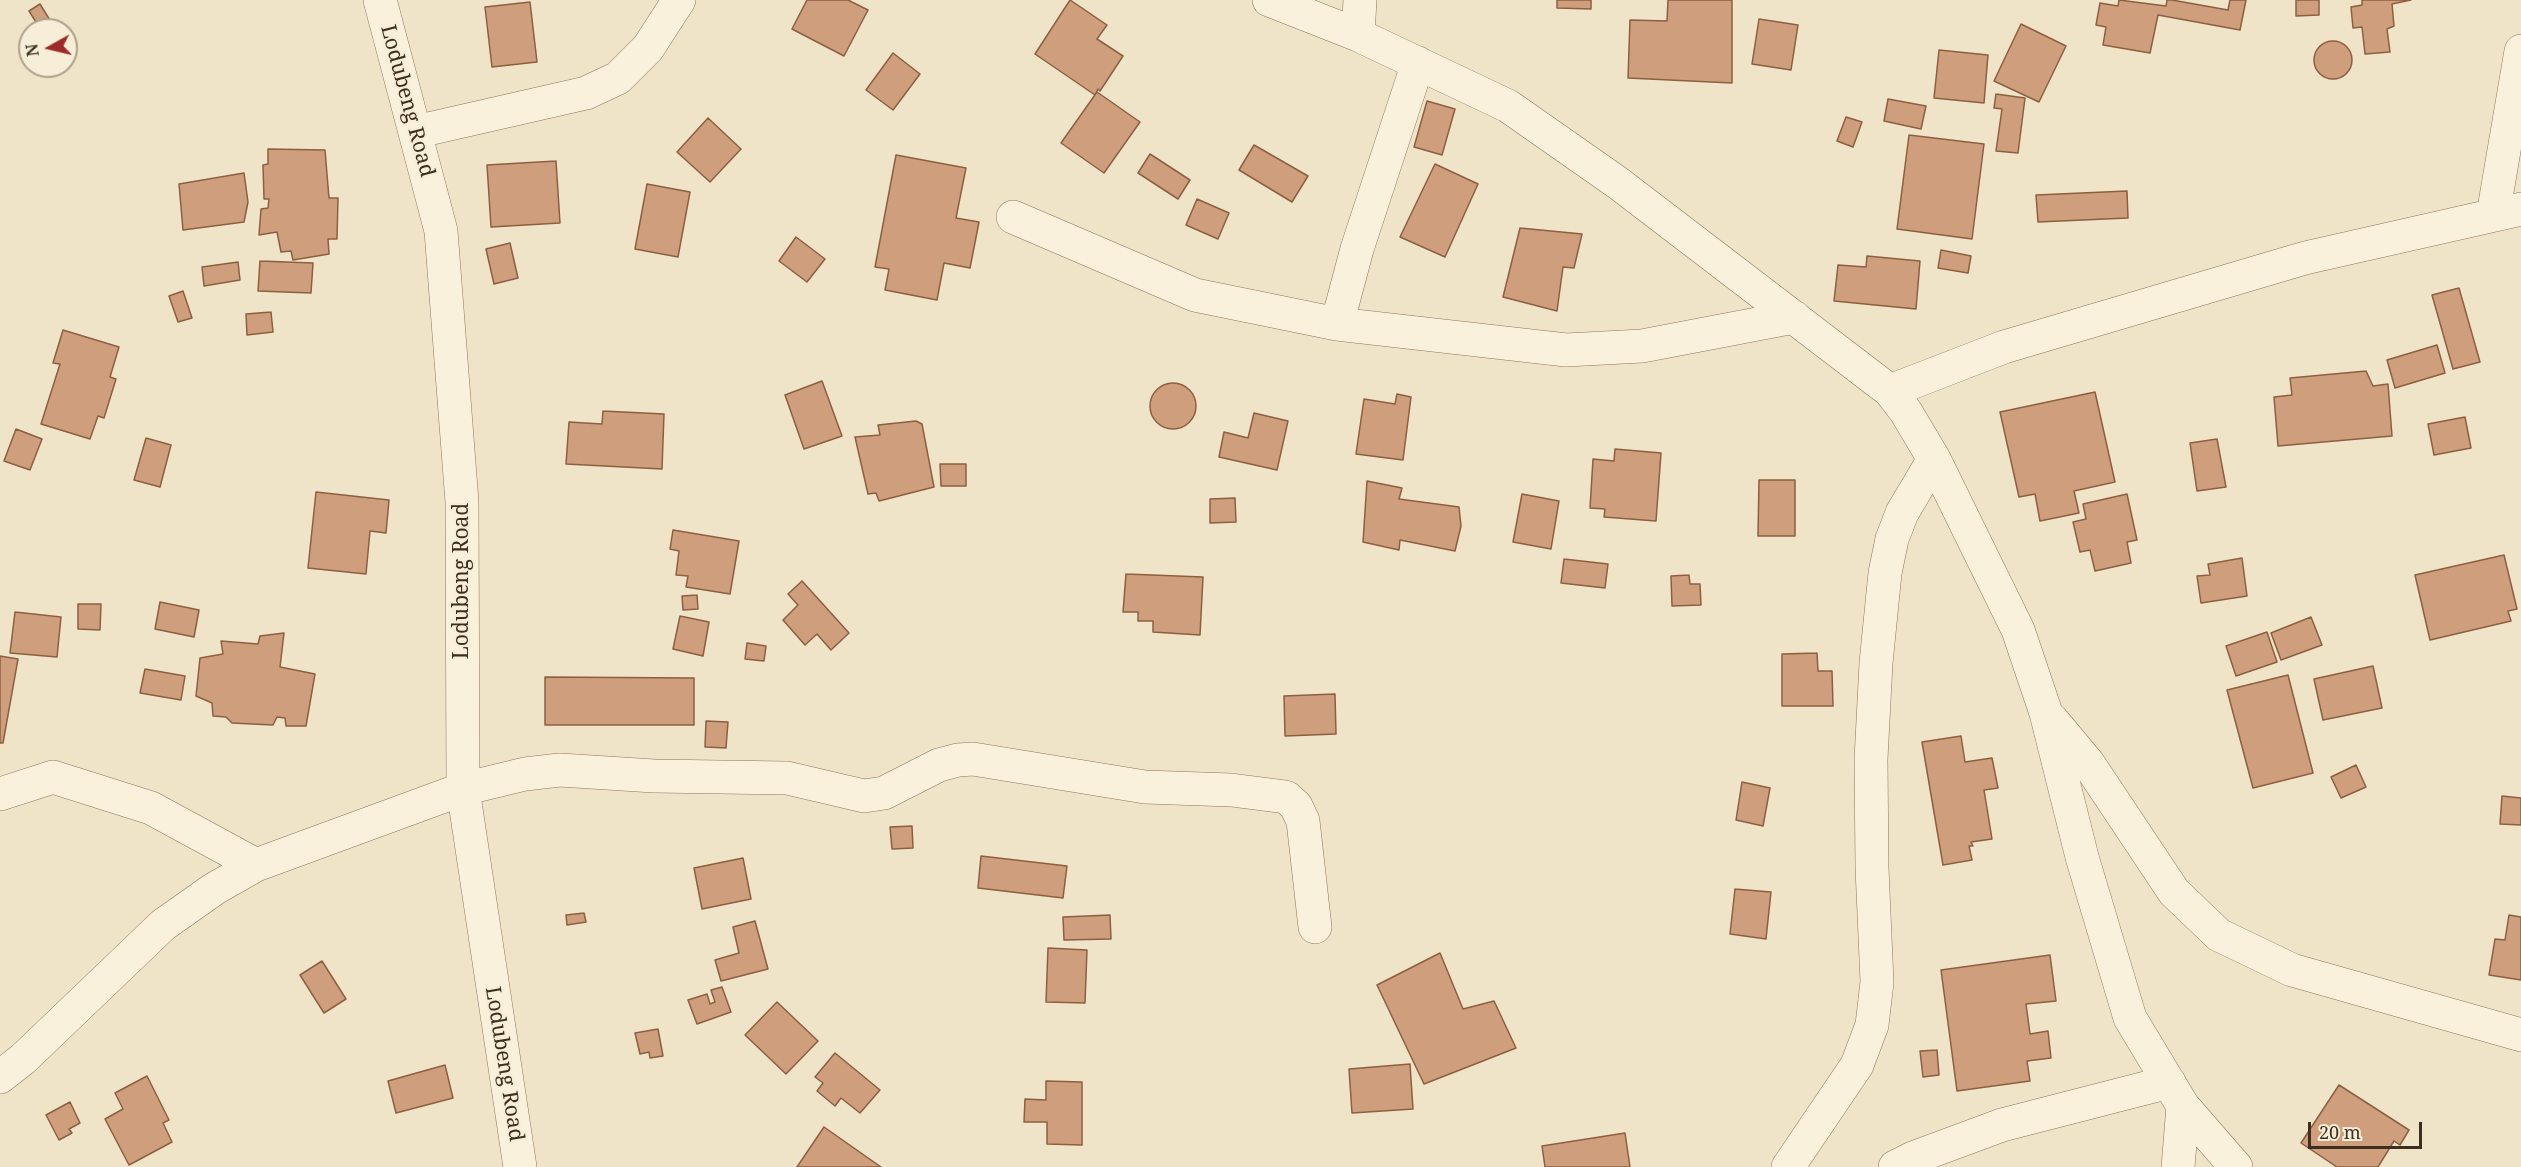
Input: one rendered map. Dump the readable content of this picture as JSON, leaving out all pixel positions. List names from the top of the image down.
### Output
{
  "streets": {
    "street": ["Lodubeng Road"]
  },
  "scale_bar": "20 m",
  "north": "left"
}
